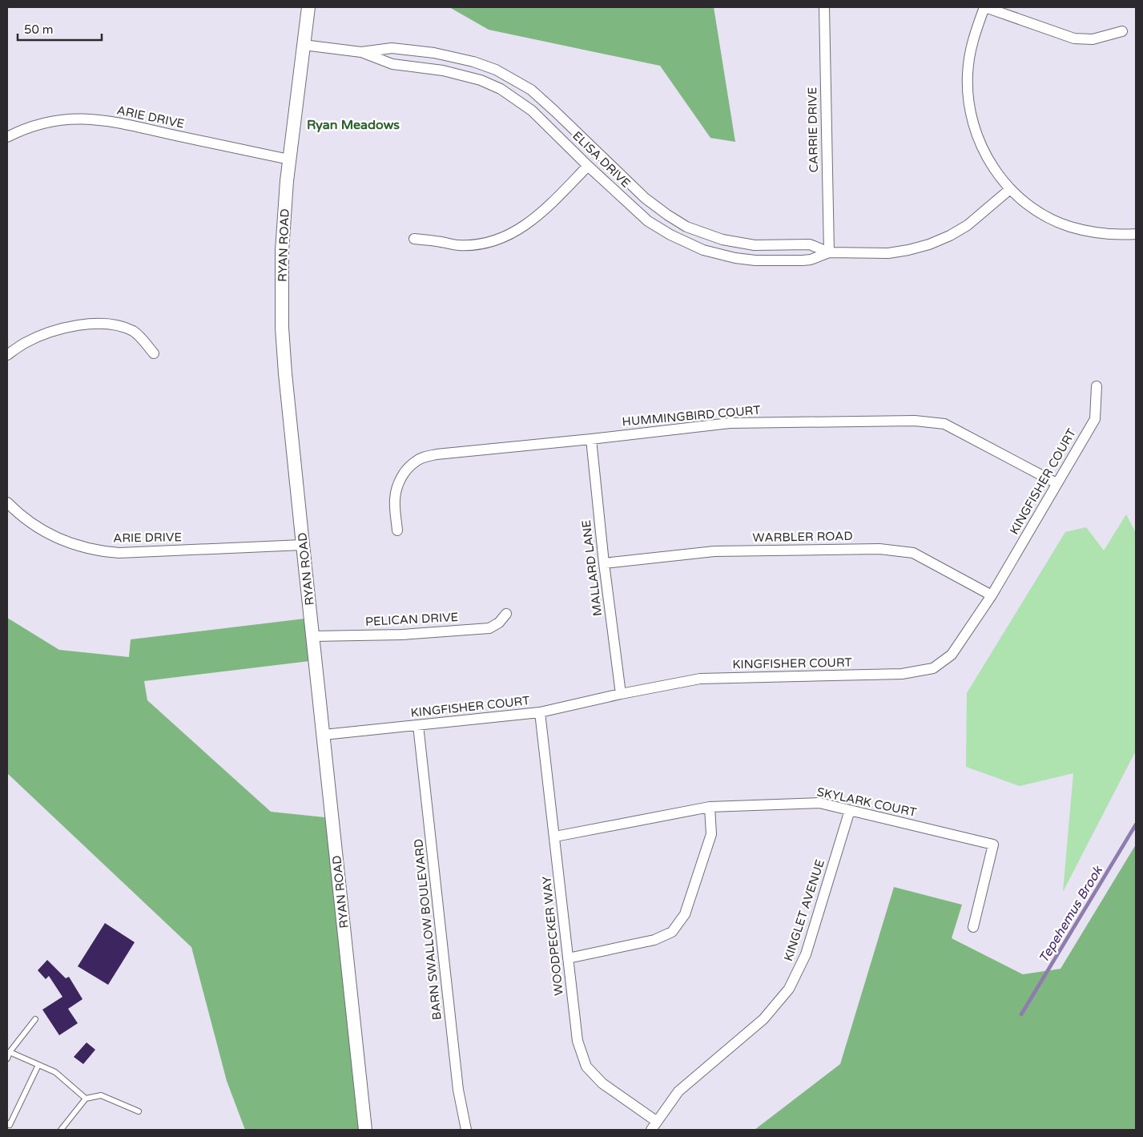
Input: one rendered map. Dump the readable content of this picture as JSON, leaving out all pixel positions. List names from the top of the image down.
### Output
{
  "streets": {
    "street": [
      "ARIE DRIVE",
      "CARRIE DRIVE",
      "ELISA DRIVE",
      "RYAN ROAD",
      "HUMMINGBIRD COURT",
      "KINGFISHER COURT",
      "WARBLER ROAD",
      "MALLARD LANE",
      "PELICAN DRIVE",
      "SKYLARK COURT",
      "KINGLET AVENUE",
      "BARN SWALLOW BOULEVARD",
      "WOODPECKER WAY"
    ]
  },
  "crossings": [
    ["ARIE DRIVE", "RYAN ROAD"],
    ["CARRIE DRIVE", "ELISA DRIVE"],
    ["ELISA DRIVE", "RYAN ROAD"],
    ["RYAN ROAD", "KINGFISHER COURT"],
    ["RYAN ROAD", "PELICAN DRIVE"],
    ["HUMMINGBIRD COURT", "KINGFISHER COURT"],
    ["HUMMINGBIRD COURT", "MALLARD LANE"],
    ["KINGFISHER COURT", "WARBLER ROAD"],
    ["KINGFISHER COURT", "MALLARD LANE"],
    ["KINGFISHER COURT", "BARN SWALLOW BOULEVARD"],
    ["KINGFISHER COURT", "WOODPECKER WAY"],
    ["WARBLER ROAD", "MALLARD LANE"],
    ["SKYLARK COURT", "KINGLET AVENUE"],
    ["SKYLARK COURT", "WOODPECKER WAY"],
    ["KINGLET AVENUE", "WOODPECKER WAY"]
  ],
  "districts": ["Ryan Meadows"],
  "water": ["Tepehemus Brook"],
  "scale_bar": "50 m"
}
